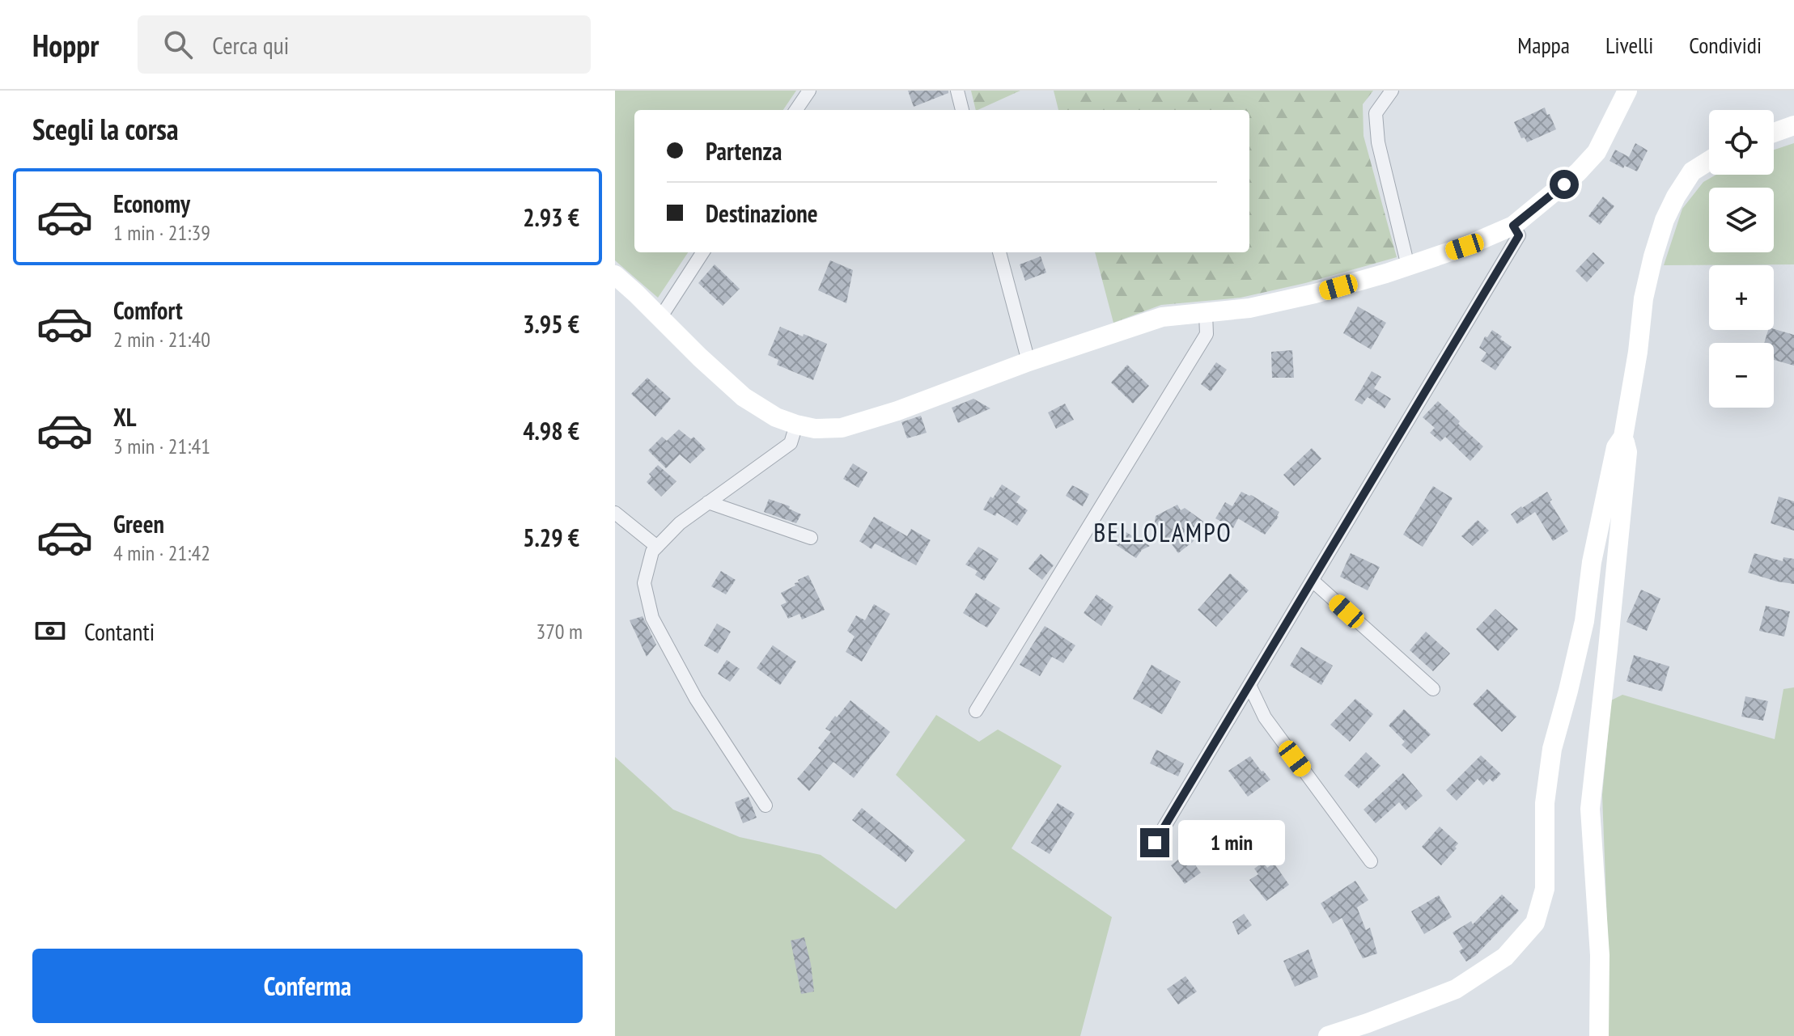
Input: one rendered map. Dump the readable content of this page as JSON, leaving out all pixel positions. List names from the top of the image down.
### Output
{
  "districts": ["BELLOLAMPO"],
  "page": {
    "header": "Hoppr",
    "search": "Cerca qui",
    "nav": ["Mappa", "Livelli", "Condividi"],
    "heading": "Scegli la corsa",
    "map_buttons": ["+", "−"],
    "banner": ["Partenza", "Destinazione"],
    "list": [
      {
        "name": "Economy",
        "note": "1 min · 21:39",
        "value": "2.93 €"
      },
      {
        "name": "Comfort",
        "note": "2 min · 21:40",
        "value": "3.95 €"
      },
      {
        "name": "XL",
        "note": "3 min · 21:41",
        "value": "4.98 €"
      },
      {
        "name": "Green",
        "note": "4 min · 21:42",
        "value": "5.29 €"
      }
    ],
    "pay": ["Contanti", "370 m"],
    "bubble": "1 min",
    "buttons": "Conferma"
  }
}
